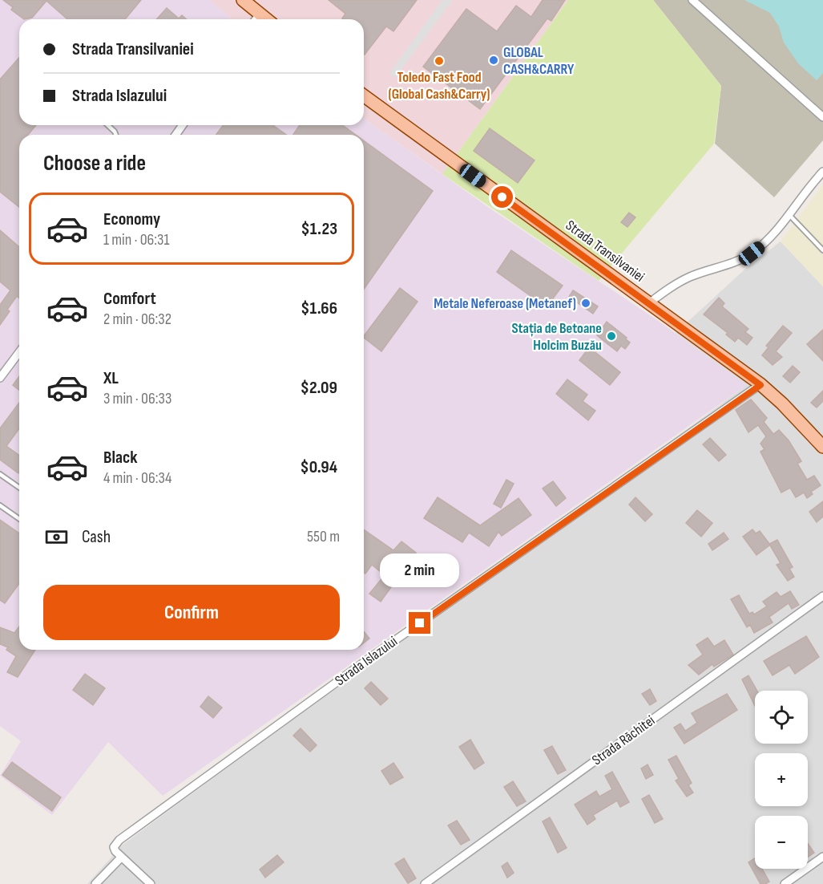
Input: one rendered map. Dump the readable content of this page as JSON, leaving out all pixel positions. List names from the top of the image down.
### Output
{
  "streets": {
    "main road": ["Strada Transilvaniei"],
    "street": ["Strada Islazului", "Strada Răchitei"]
  },
  "crossings": [
    ["Strada Transilvaniei", "Strada Islazului"]
  ],
  "places": [
    "GLOBAL CASH&CARRY",
    "Toledo Fast Food (Global Cash&Carry)",
    "Metale Neferoase (Metanef)",
    "Stația de Betoane Holcim Buzău"
  ],
  "page": {
    "banner": ["Strada Transilvaniei", "Strada Islazului"],
    "heading": "Choose a ride",
    "list": [
      {
        "name": "Economy",
        "note": "1 min · 06:31",
        "value": "$1.23"
      },
      {
        "name": "Comfort",
        "note": "2 min · 06:32",
        "value": "$1.66"
      },
      {
        "name": "XL",
        "note": "3 min · 06:33",
        "value": "$2.09"
      },
      {
        "name": "Black",
        "note": "4 min · 06:34",
        "value": "$0.94"
      }
    ],
    "pay": ["Cash", "550 m"],
    "bubble": "2 min",
    "buttons": "Confirm",
    "map_buttons": ["+", "−"]
  }
}
